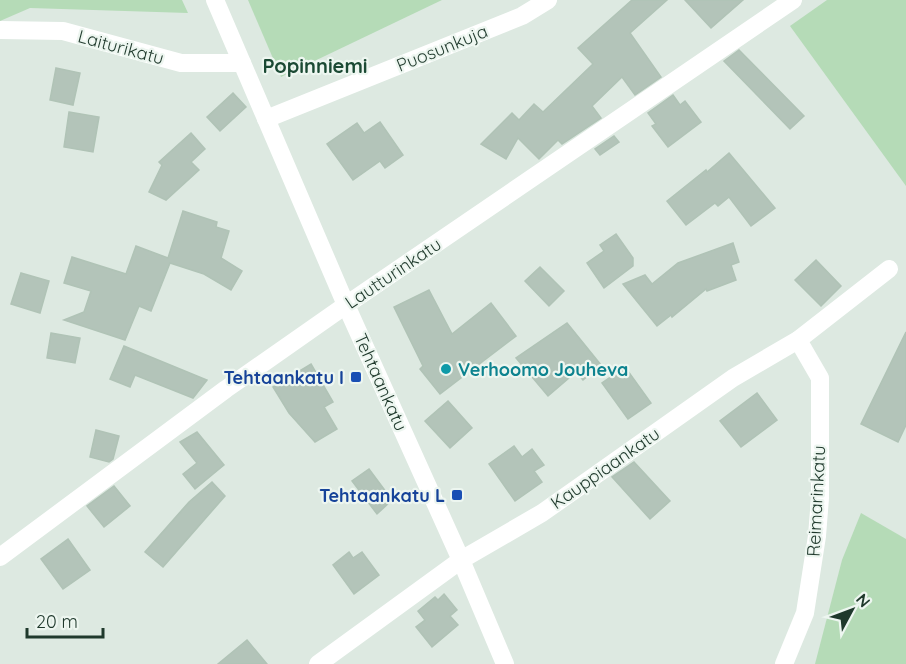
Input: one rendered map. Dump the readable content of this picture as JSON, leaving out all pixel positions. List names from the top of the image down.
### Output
{
  "streets": {
    "street": [
      "Laiturikatu",
      "Puosunkuja",
      "Lautturinkatu",
      "Tehtaankatu",
      "Kauppiaankatu",
      "Reimarinkatu"
    ]
  },
  "crossings": [
    ["Laiturikatu", "Tehtaankatu"],
    ["Puosunkuja", "Tehtaankatu"],
    ["Lautturinkatu", "Tehtaankatu"],
    ["Tehtaankatu", "Kauppiaankatu"],
    ["Kauppiaankatu", "Reimarinkatu"]
  ],
  "districts": ["Popinniemi"],
  "places": {
    "other": ["Verhoomo Jouheva"],
    "transit": ["Tehtaankatu I", "Tehtaankatu L"]
  },
  "scale_bar": "20 m",
  "north": "top right"
}
